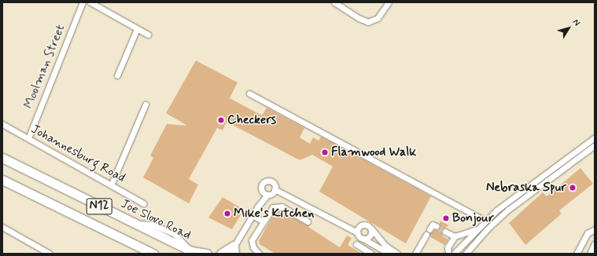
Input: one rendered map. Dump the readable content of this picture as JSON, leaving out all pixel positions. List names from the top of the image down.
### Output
{
  "streets": {
    "highway": ["N12", "Joe Slovo Road"],
    "street": ["Moolman Street", "Johannesburg Road"]
  },
  "crossings": [
    ["Moolman Street", "Johannesburg Road"]
  ],
  "places": [
    "Checkers",
    "Flamwood Walk",
    "Nebraska Spur",
    "Mike's Kitchen",
    "Bonjour"
  ],
  "north": "top right"
}
